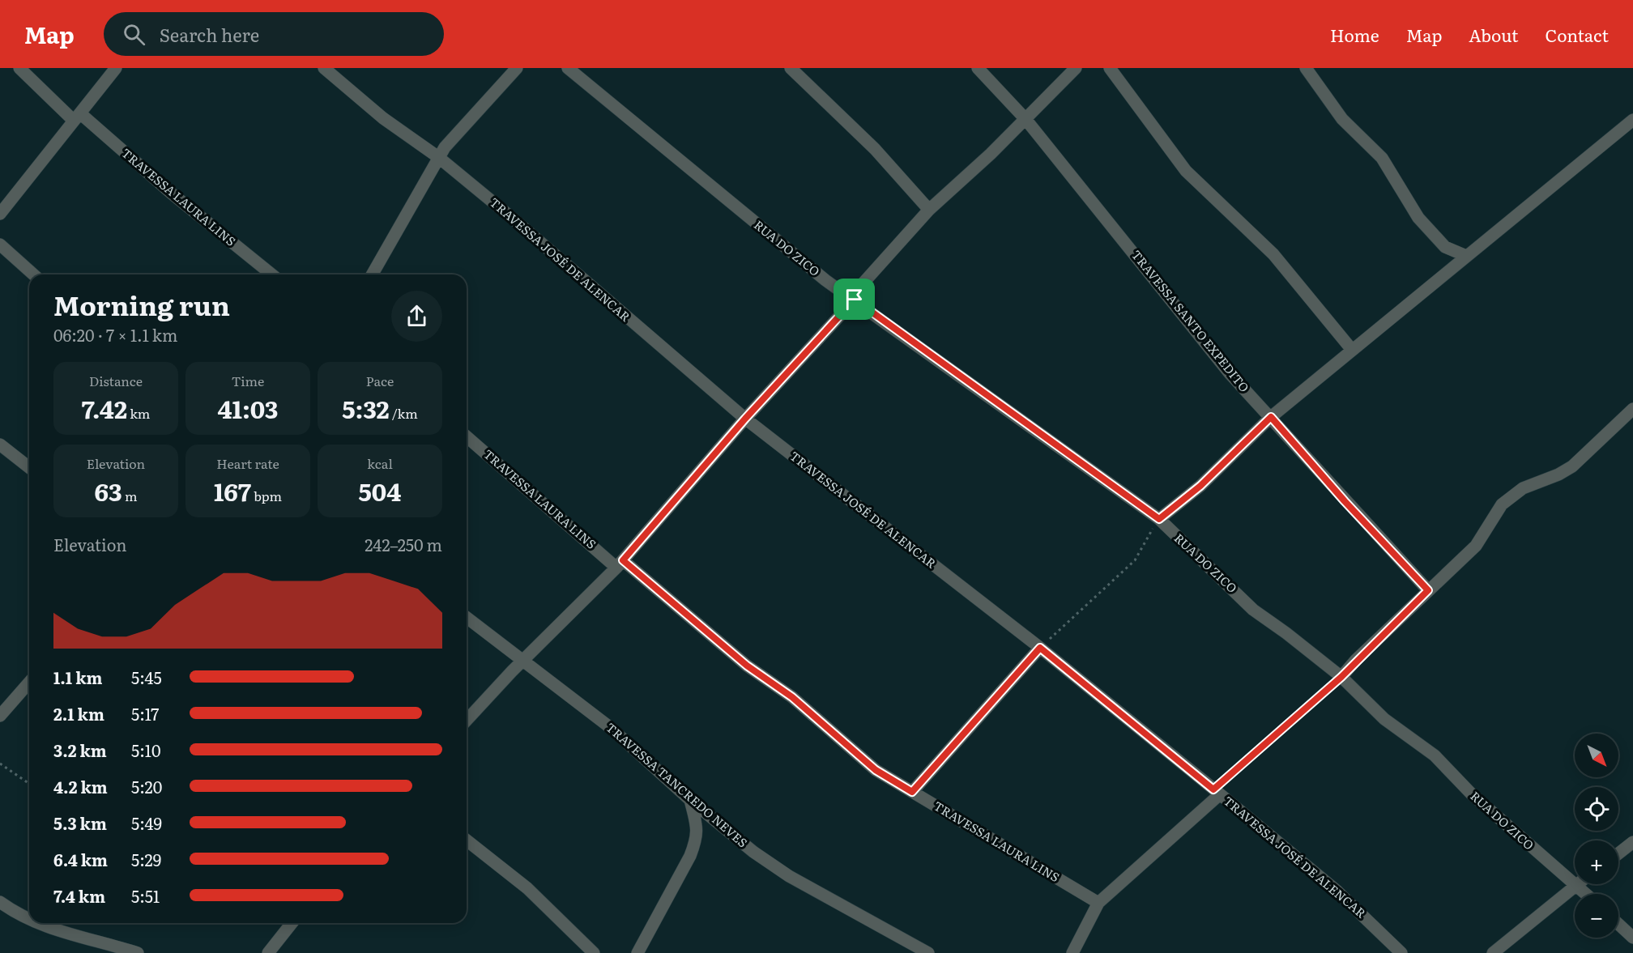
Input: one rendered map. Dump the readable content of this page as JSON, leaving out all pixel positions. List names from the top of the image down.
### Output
{
  "streets": {
    "street": [
      "TRAVESSA LAURA LINS",
      "RUA DO ZICO",
      "TRAVESSA JOSÉ DE ALENCAR",
      "TRAVESSA SANTO EXPEDITO",
      "TRAVESSA TANCREDO NEVES"
    ]
  },
  "north": "bottom right",
  "page": {
    "header": "Map",
    "search": "Search here",
    "nav": [
      "Home",
      "Map",
      "About",
      "Contact"
    ],
    "heading": ["Morning run", "06:20 · 7 × 1.1 km"],
    "stats": [
      ["Distance", "7.42 km"],
      ["Time", "41:03"],
      ["Pace", "5:32 /km"],
      ["Elevation", "63 m"],
      ["Heart rate", "167 bpm"],
      ["kcal", "504"]
    ],
    "chart": ["Elevation", "242–250 m"],
    "list": [
      {
        "name": "1.1 km",
        "note": "5:45"
      },
      {
        "name": "2.1 km",
        "note": "5:17"
      },
      {
        "name": "3.2 km",
        "note": "5:10"
      },
      {
        "name": "4.2 km",
        "note": "5:20"
      },
      {
        "name": "5.3 km",
        "note": "5:49"
      },
      {
        "name": "6.4 km",
        "note": "5:29"
      },
      {
        "name": "7.4 km",
        "note": "5:51"
      }
    ],
    "map_buttons": ["+", "−"]
  }
}
